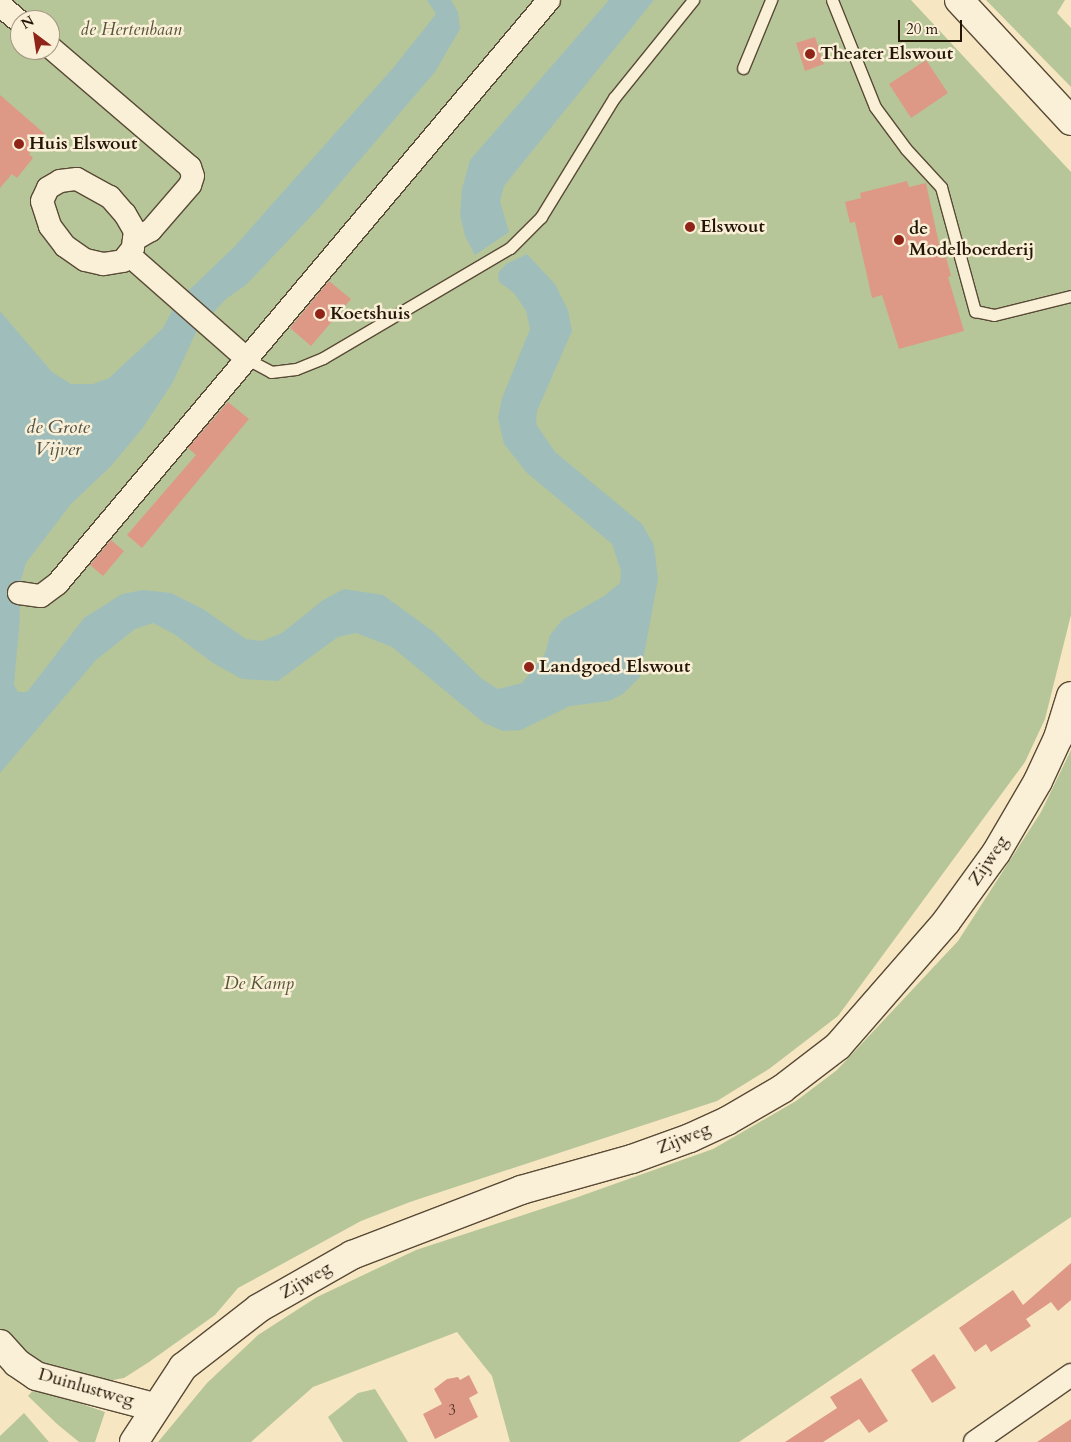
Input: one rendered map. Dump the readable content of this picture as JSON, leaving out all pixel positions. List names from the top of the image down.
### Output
{
  "streets": {
    "street": ["Zijweg", "Duinlustweg"]
  },
  "crossings": [
    ["Zijweg", "Duinlustweg"]
  ],
  "water": ["de Grote Vijver"],
  "parks": ["de Hertenbaan", "De Kamp"],
  "places": [
    "Theater Elswout",
    "Huis Elswout",
    "Elswout",
    "de Modelboerderij",
    "Koetshuis",
    "Landgoed Elswout"
  ],
  "house_numbers": ["3"],
  "scale_bar": "20 m",
  "north": "top left"
}
